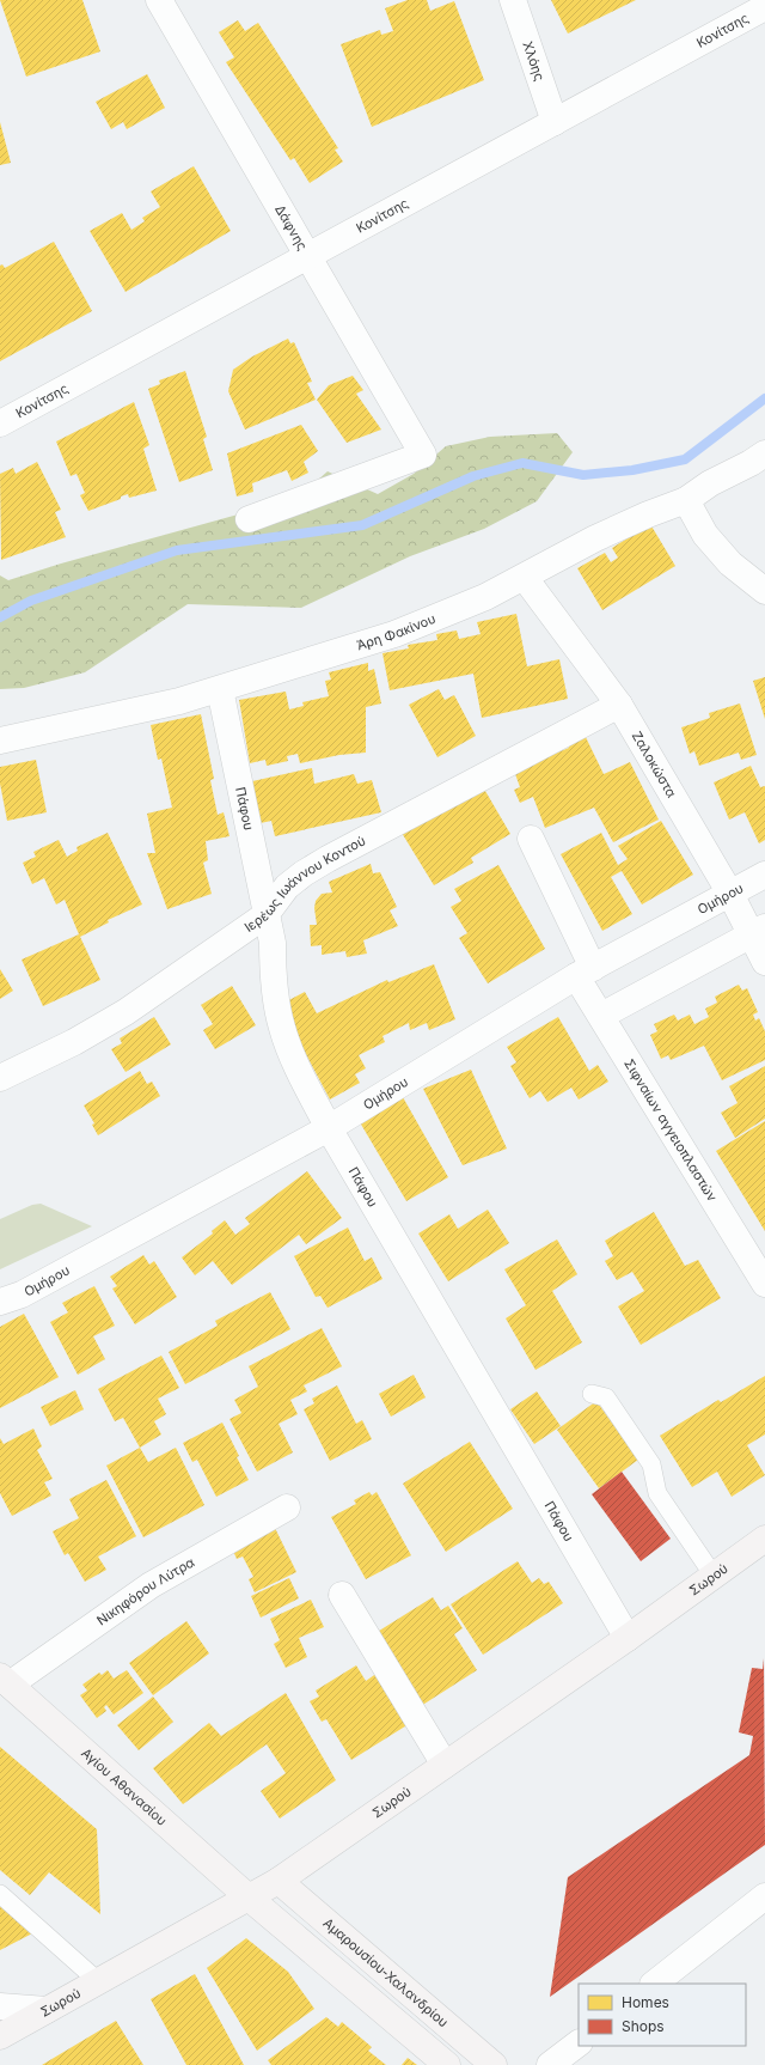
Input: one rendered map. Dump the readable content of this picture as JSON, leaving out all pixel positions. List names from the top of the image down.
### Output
{
  "streets": {
    "street": [
      "Κονίτσης",
      "Χλόης",
      "Δάφνης",
      "Άρη Φακίνου",
      "Ζαλοκώστα",
      "Πάφου",
      "Ιερέως Ιωάννου Κοντού",
      "Ομήρου",
      "Σιφναίων αγγειοπλαστών",
      "Σωρού",
      "Νικηφόρου Λύτρα",
      "Αγίου Αθανασίου",
      "Αμαρουσίου-Χαλανδρίου"
    ]
  },
  "crossings": [
    ["Κονίτσης", "Χλόης"],
    ["Κονίτσης", "Δάφνης"],
    ["Άρη Φακίνου", "Ζαλοκώστα"],
    ["Άρη Φακίνου", "Πάφου"],
    ["Ζαλοκώστα", "Ιερέως Ιωάννου Κοντού"],
    ["Ζαλοκώστα", "Ομήρου"],
    ["Πάφου", "Ιερέως Ιωάννου Κοντού"],
    ["Πάφου", "Ομήρου"],
    ["Πάφου", "Σωρού"],
    ["Ομήρου", "Σιφναίων αγγειοπλαστών"],
    ["Σωρού", "Αγίου Αθανασίου"],
    ["Σωρού", "Αμαρουσίου-Χαλανδρίου"],
    ["Νικηφόρου Λύτρα", "Αγίου Αθανασίου"]
  ],
  "legend": ["Homes", "Shops"]
}
